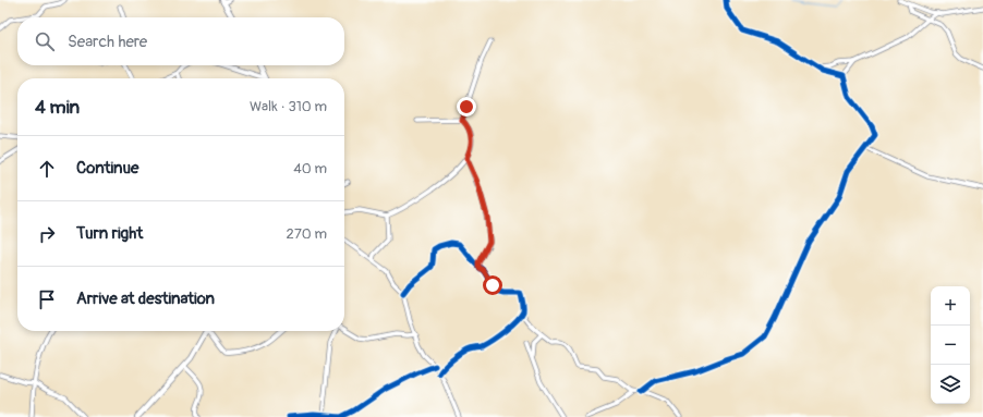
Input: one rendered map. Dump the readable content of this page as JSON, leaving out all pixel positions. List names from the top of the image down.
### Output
{
  "page": {
    "search": "Search here",
    "heading": ["4 min", "Walk · 310 m"],
    "list": [
      ["Continue", "40 m"],
      ["Turn right", "270 m"],
      "Arrive at destination"
    ],
    "map_buttons": ["+", "−"]
  }
}
